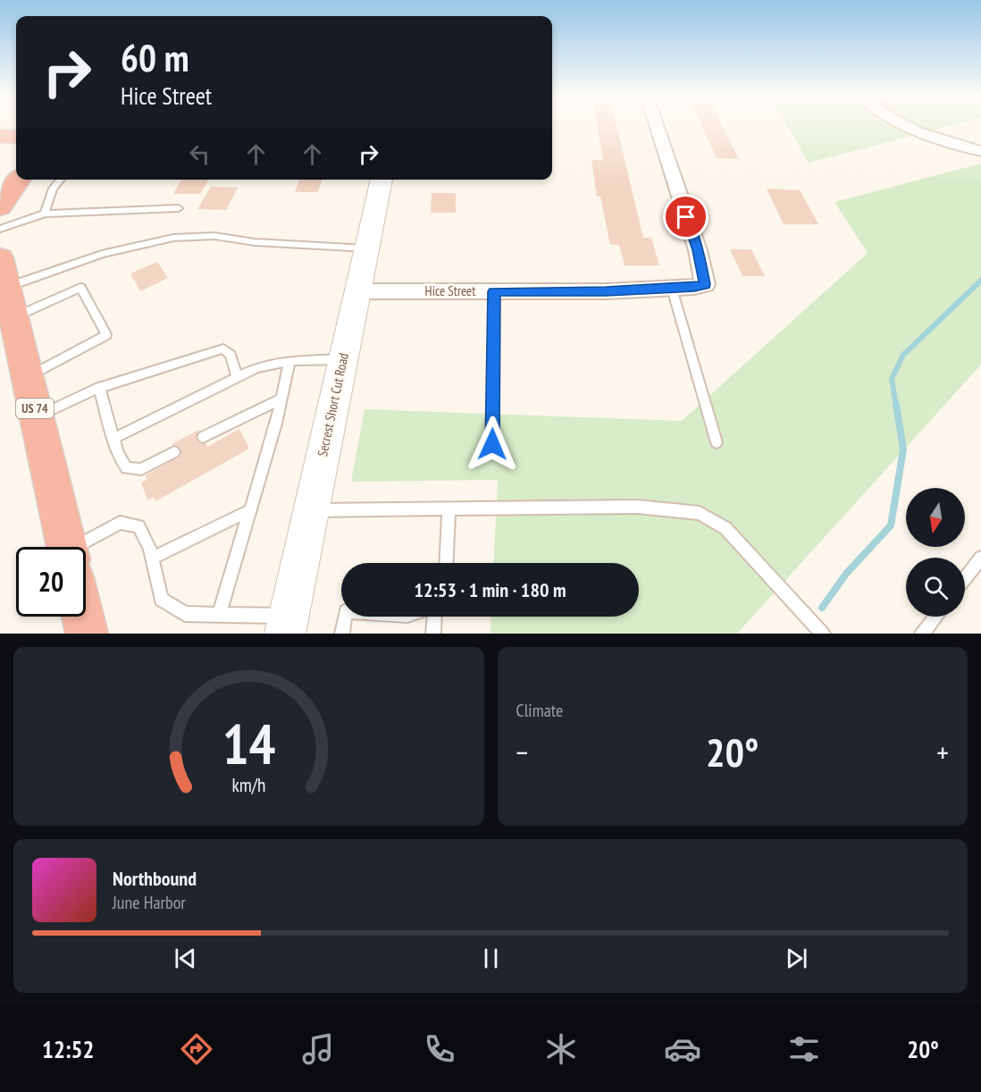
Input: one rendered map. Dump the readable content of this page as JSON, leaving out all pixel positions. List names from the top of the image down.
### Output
{
  "streets": {
    "highway": ["US 74"],
    "street": ["Hice Street", "Secrest Short Cut Road"]
  },
  "crossings": [
    ["Hice Street", "Secrest Short Cut Road"]
  ],
  "north": "bottom",
  "page": {
    "turn": ["60 m", "Hice Street"],
    "limit": "20",
    "trip": "12:53 · 1 min · 180 m",
    "tile": "Climate",
    "heat": ["−", "20°", "+"],
    "song": ["Northbound", "June Harbor"],
    "tabs": ["12:52", "20°"],
    "gauge": ["14", "km/h"]
  }
}
